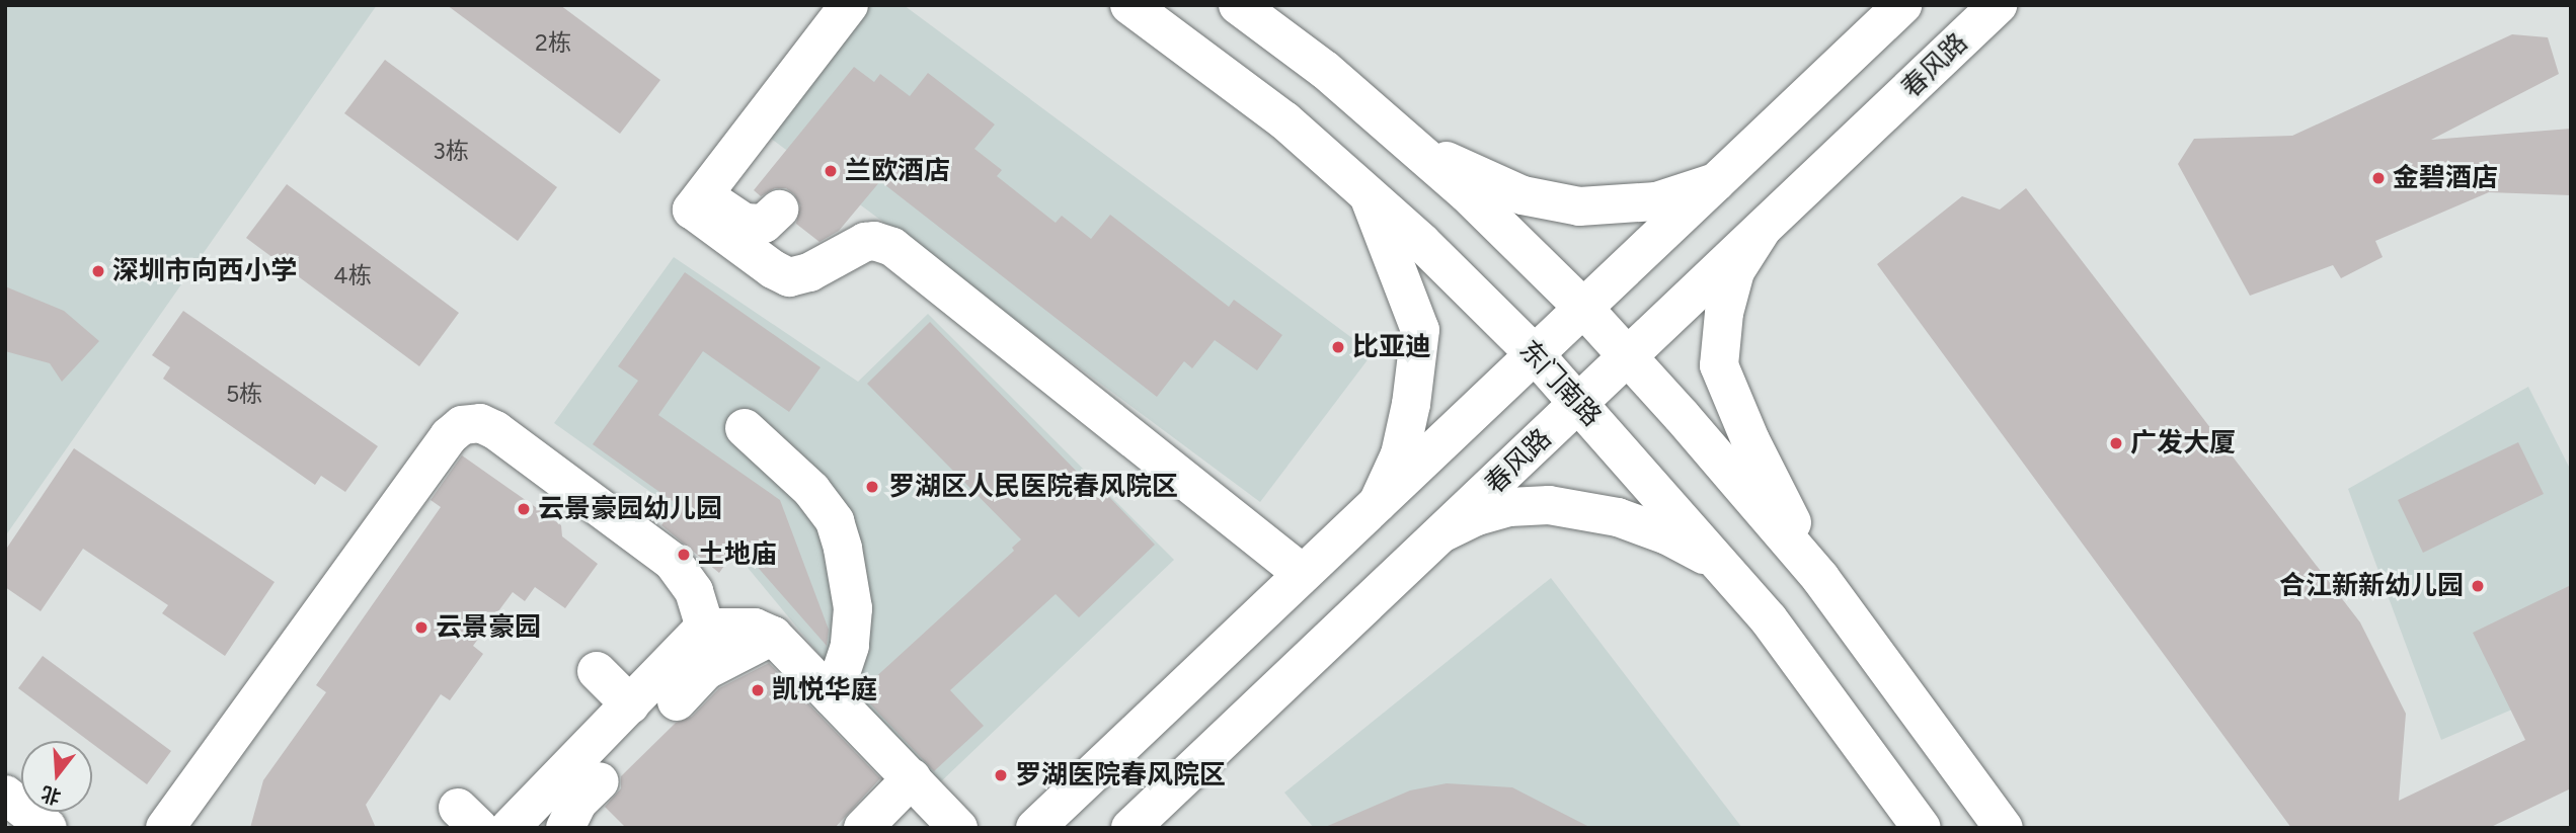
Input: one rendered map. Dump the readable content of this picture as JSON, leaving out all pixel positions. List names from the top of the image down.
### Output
{
  "streets": {
    "main road": ["春风路", "东门南路"]
  },
  "crossings": [
    ["春风路", "东门南路"]
  ],
  "places": [
    "兰欧酒店",
    "金碧酒店",
    "深圳市向西小学",
    "比亚迪",
    "广发大厦",
    "罗湖区人民医院春风院区",
    "云景豪园幼儿园",
    "土地庙",
    "合江新新幼儿园",
    "云景豪园",
    "凯悦华庭",
    "罗湖医院春风院区"
  ],
  "house_numbers": [
    "2栋",
    "3栋",
    "4栋",
    "5栋"
  ],
  "north": "bottom"
}
